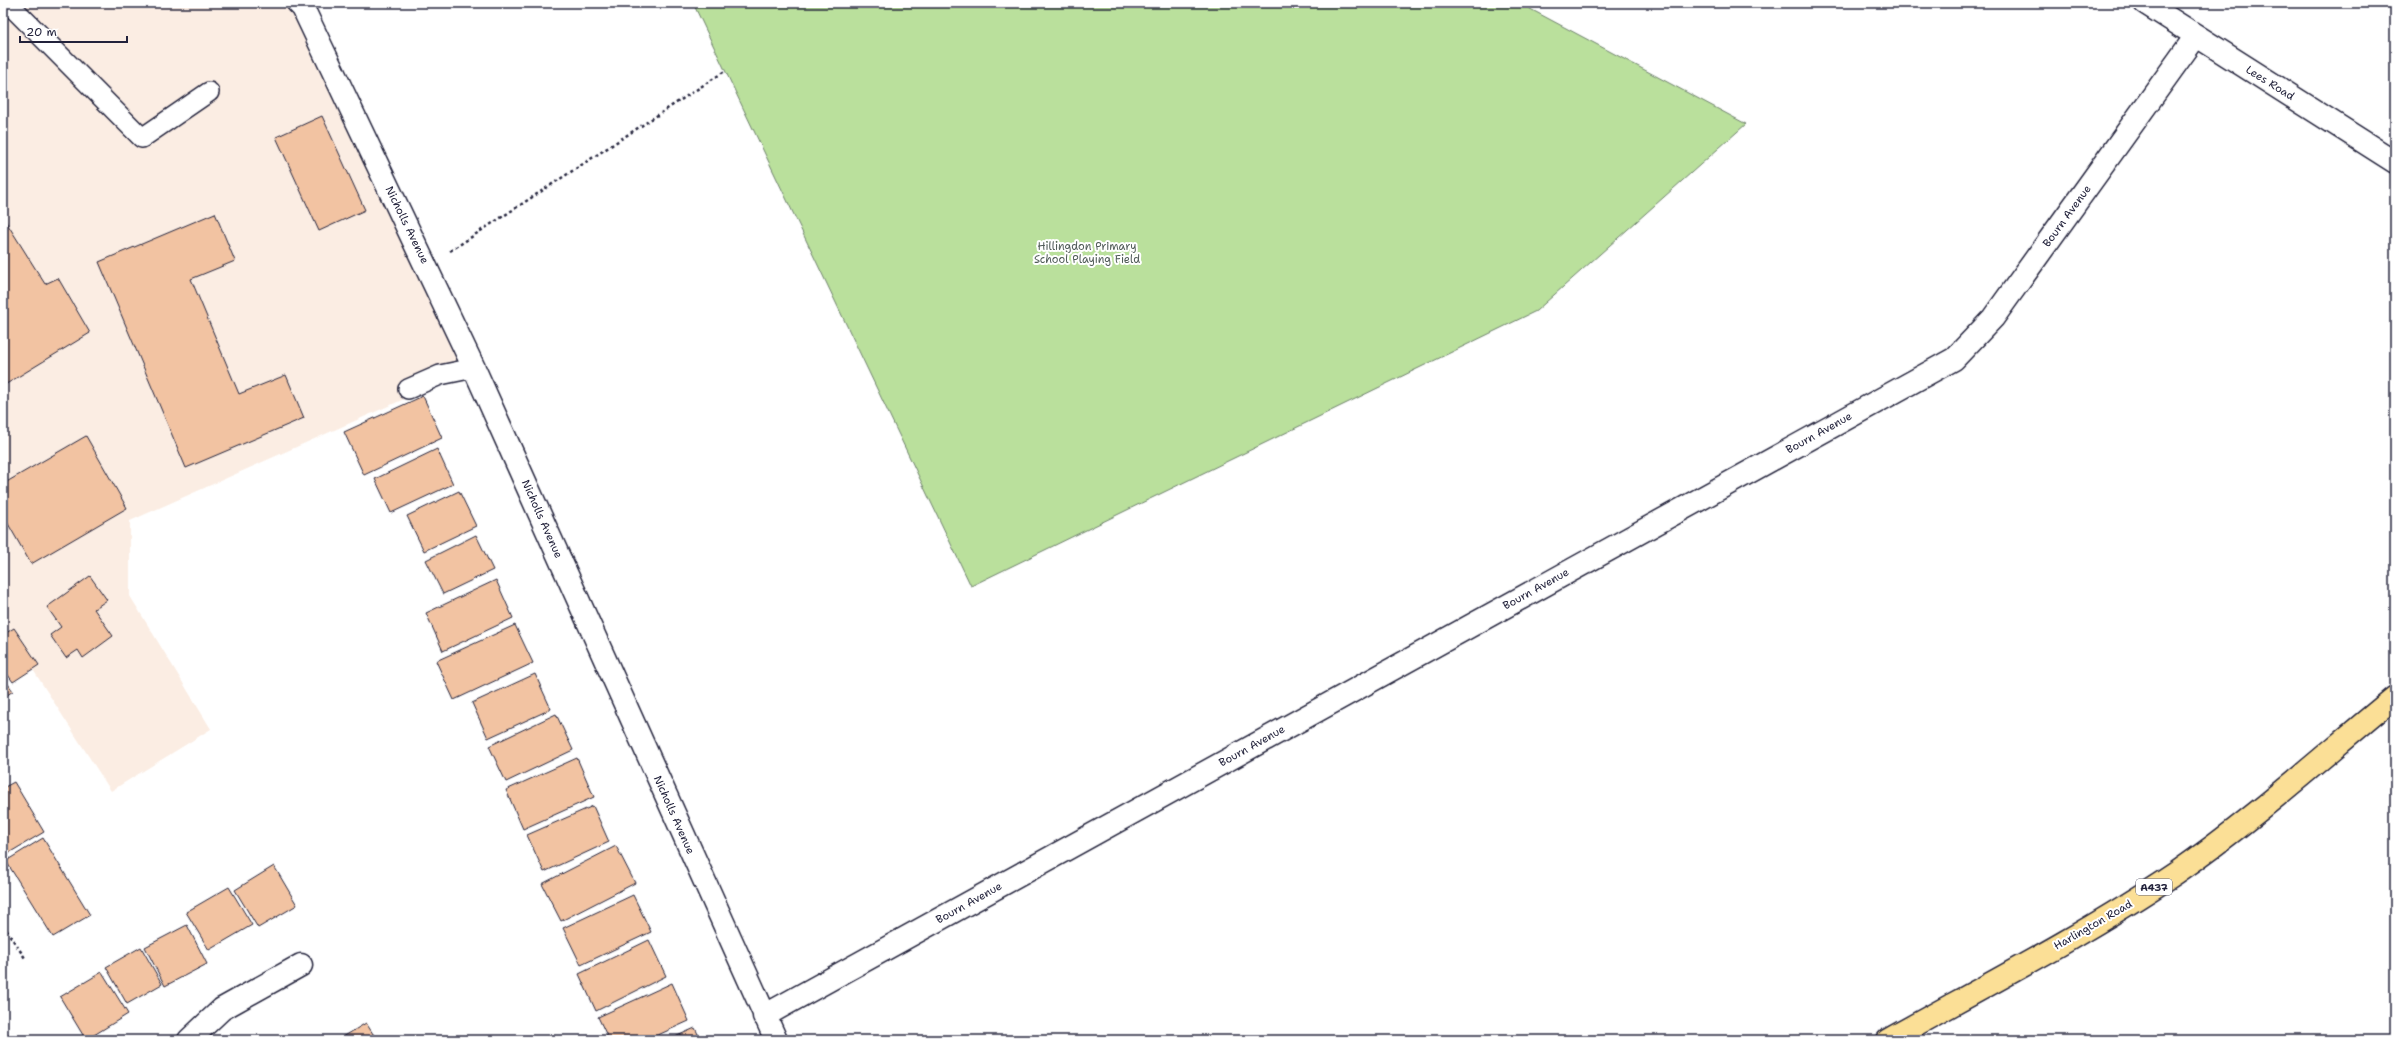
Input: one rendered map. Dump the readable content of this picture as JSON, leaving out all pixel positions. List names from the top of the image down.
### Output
{
  "streets": {
    "main road": ["A437", "Harlington Road"],
    "street": ["Lees Road", "Bourn Avenue", "Nicholls Avenue"]
  },
  "crossings": [
    ["Lees Road", "Bourn Avenue"],
    ["Bourn Avenue", "Nicholls Avenue"]
  ],
  "parks": ["Hillingdon Primary School Playing Field"],
  "scale_bar": "20 m"
}
